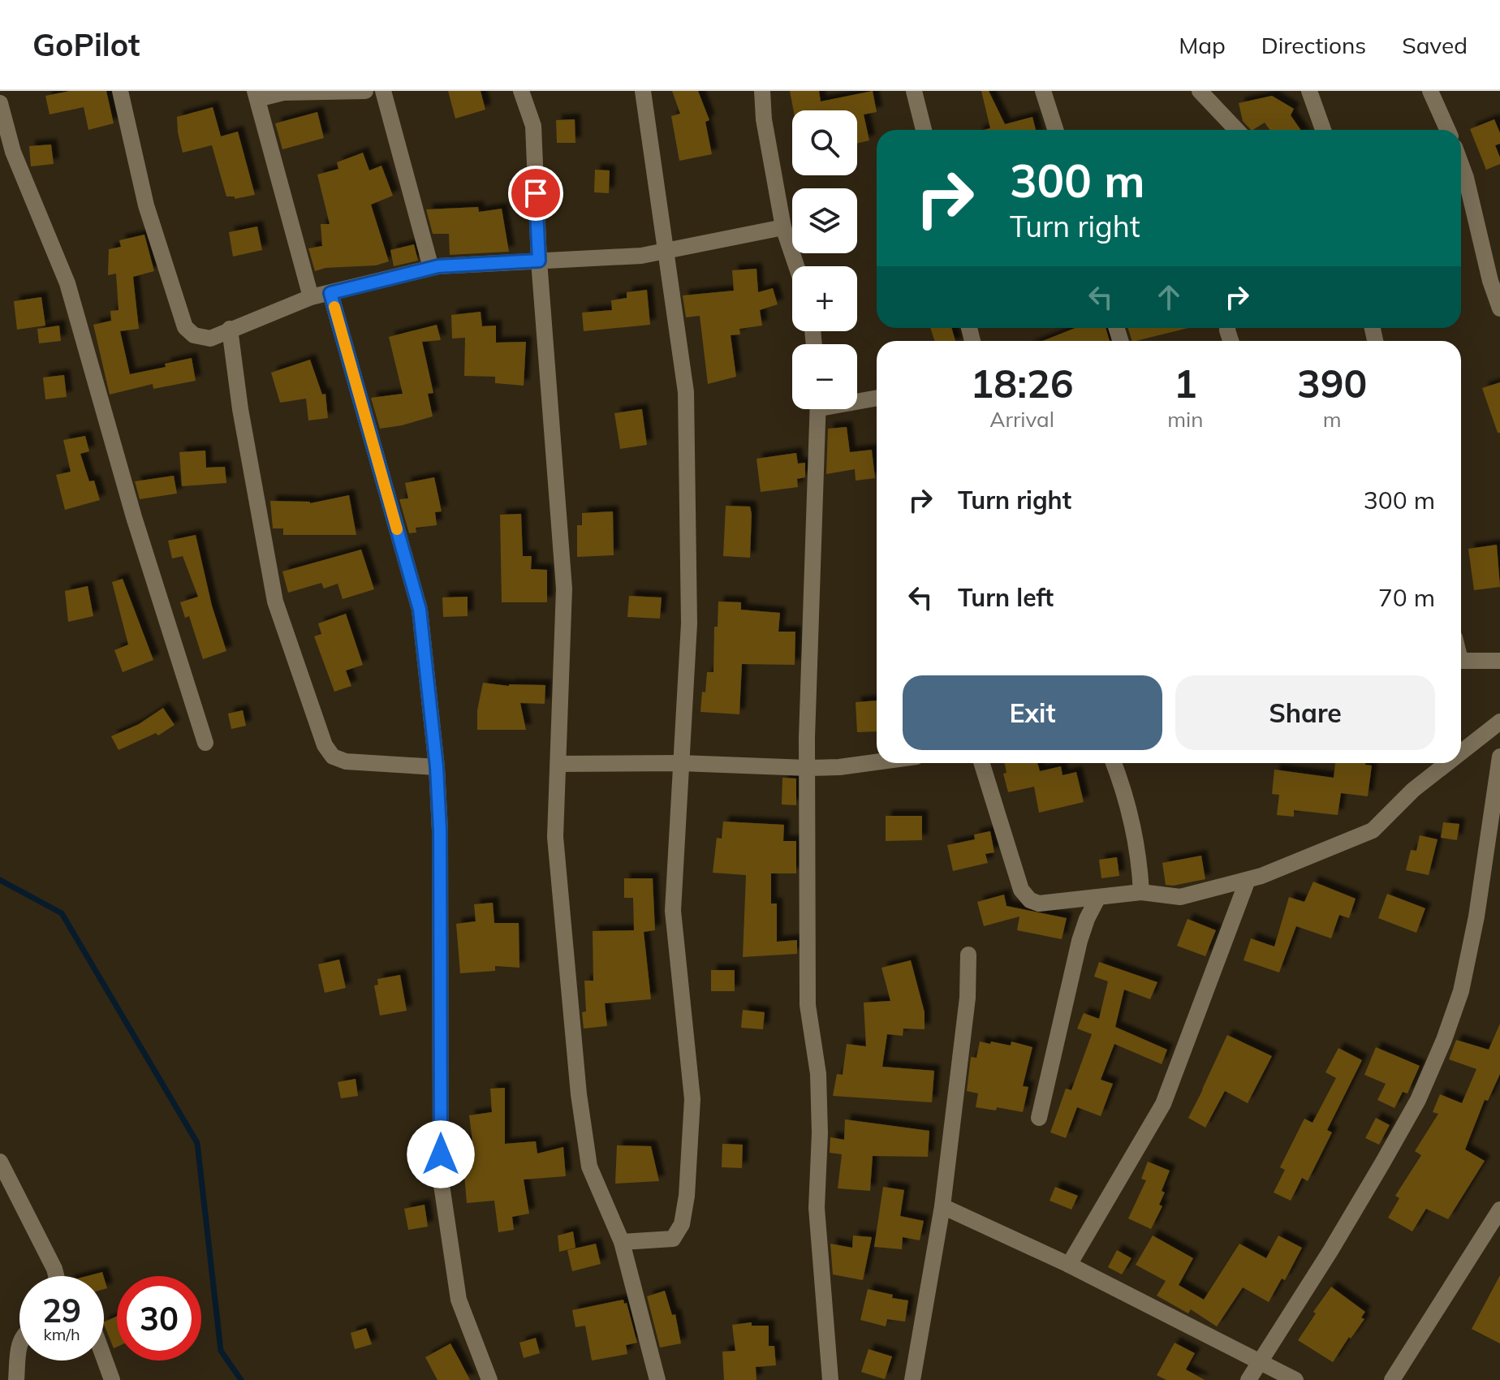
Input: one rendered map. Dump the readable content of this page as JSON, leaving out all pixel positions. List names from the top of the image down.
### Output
{
  "page": {
    "header": "GoPilot",
    "nav": ["Map", "Directions", "Saved"],
    "map_buttons": ["+", "−"],
    "turn": ["300 m", "Turn right"],
    "eta": [
      "18:26",
      "Arrival",
      "1",
      "min",
      "390",
      "m"
    ],
    "list": [
      {
        "name": "Turn right",
        "value": "300 m"
      },
      {
        "name": "Turn left",
        "value": "70 m"
      }
    ],
    "buttons": ["Exit", "Share"],
    "speed": "29 km/h",
    "limit": "30"
  }
}
